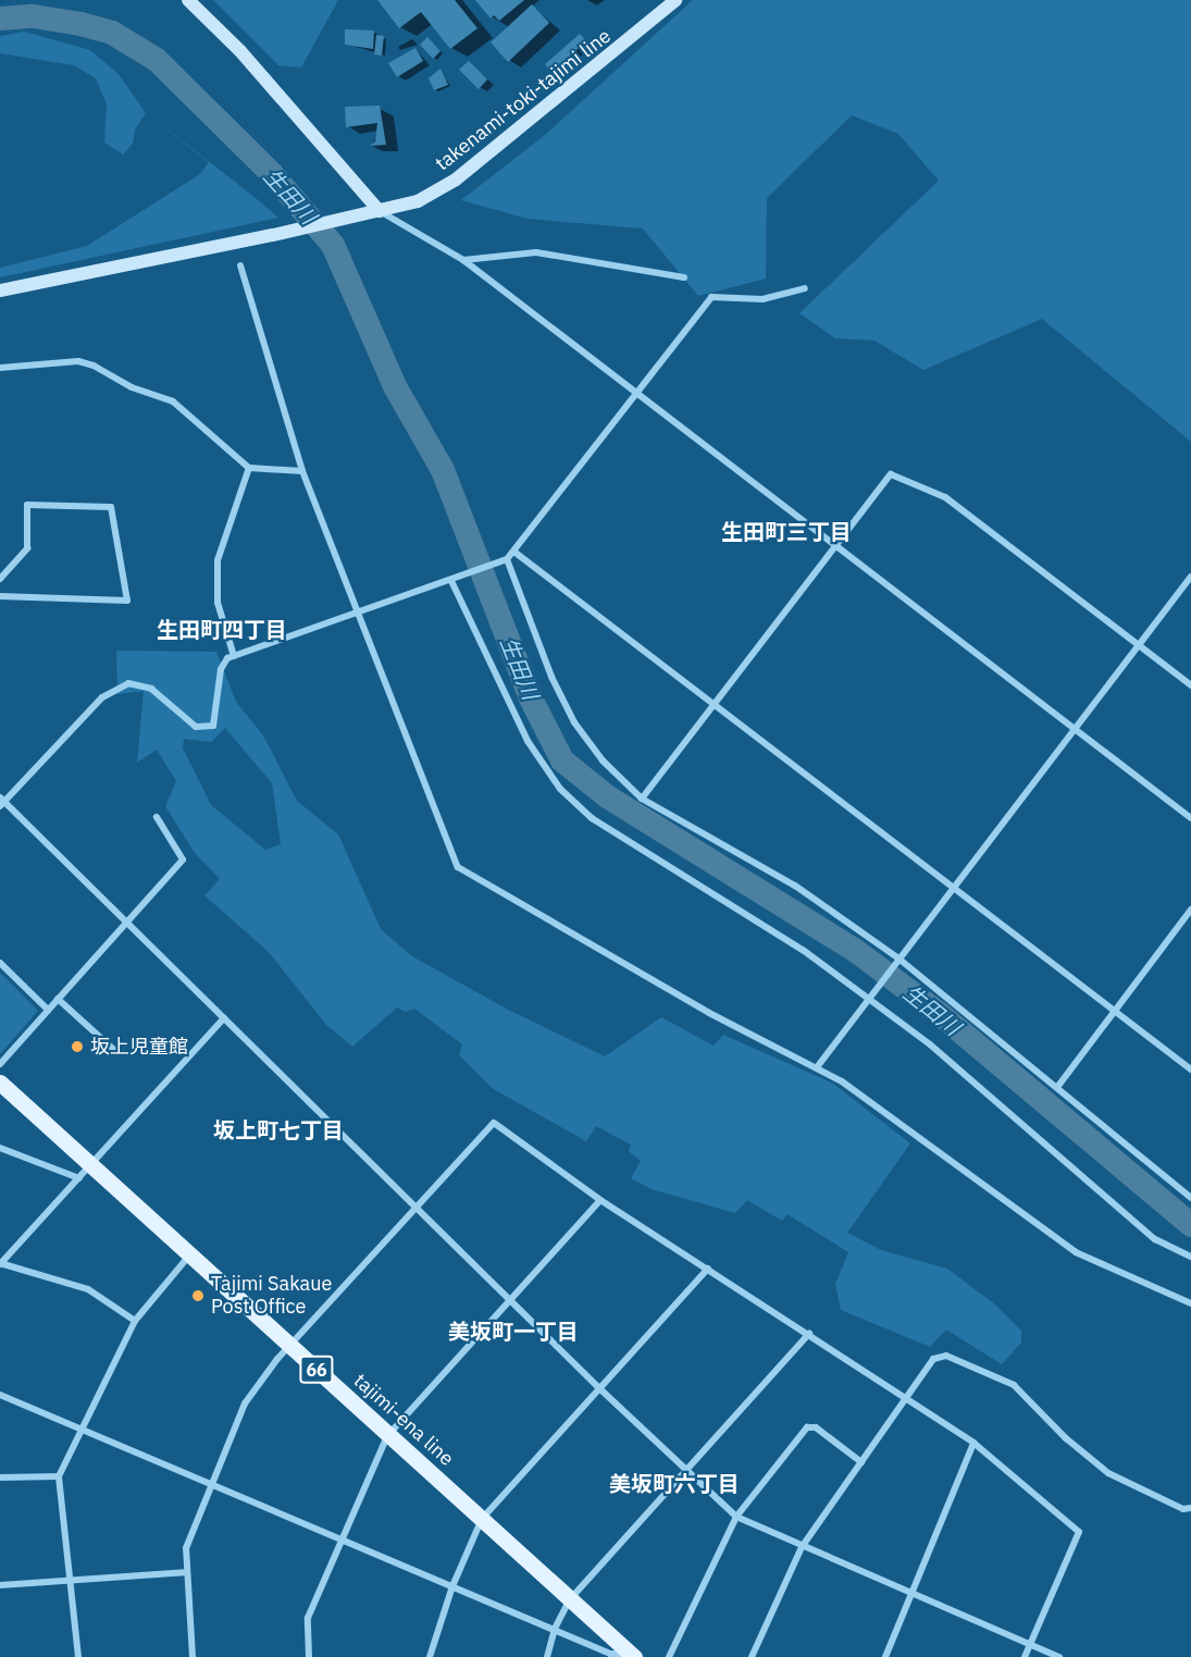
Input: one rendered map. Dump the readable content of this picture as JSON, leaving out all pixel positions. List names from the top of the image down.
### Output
{
  "streets": {
    "main road": ["takenami-toki-tajimi line", "66", "tajimi-ena line"]
  },
  "districts": [
    "生田町三丁目",
    "生田町四丁目",
    "坂上町七丁目",
    "美坂町一丁目",
    "美坂町六丁目"
  ],
  "water": ["生田川"],
  "places": ["坂上児童館", "Tajimi Sakaue Post Office"]
}
